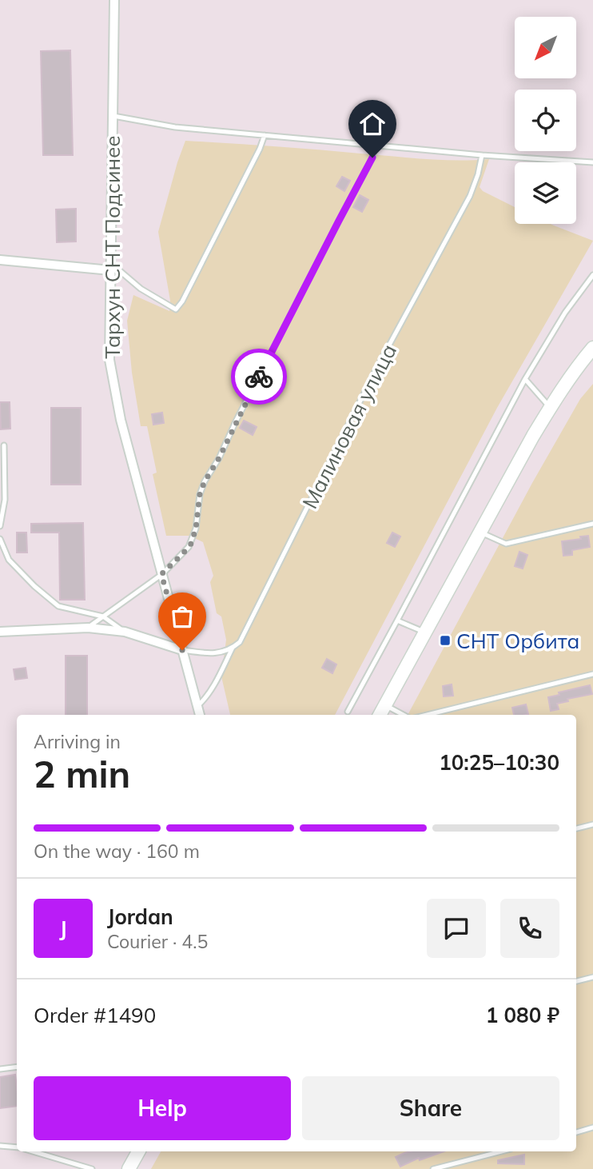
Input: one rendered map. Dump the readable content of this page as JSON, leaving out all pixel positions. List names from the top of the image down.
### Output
{
  "streets": {
    "street": ["Тархун СНТ Подсинее"],
    "lane": ["Малиновая улица"]
  },
  "crossings": [
    ["Тархун СНТ Подсинее", "Малиновая улица"]
  ],
  "places": {
    "transit": ["СНТ Орбита"]
  },
  "north": "bottom left",
  "page": {
    "heading": ["2 min", "Arriving in", "10:25–10:30"],
    "panel": [
      "Jordan",
      "Courier · 4.5",
      "Order #1490",
      "1 080 ₽"
    ],
    "bar": "On the way · 160 m",
    "round": "J",
    "buttons": ["Help", "Share"]
  }
}
